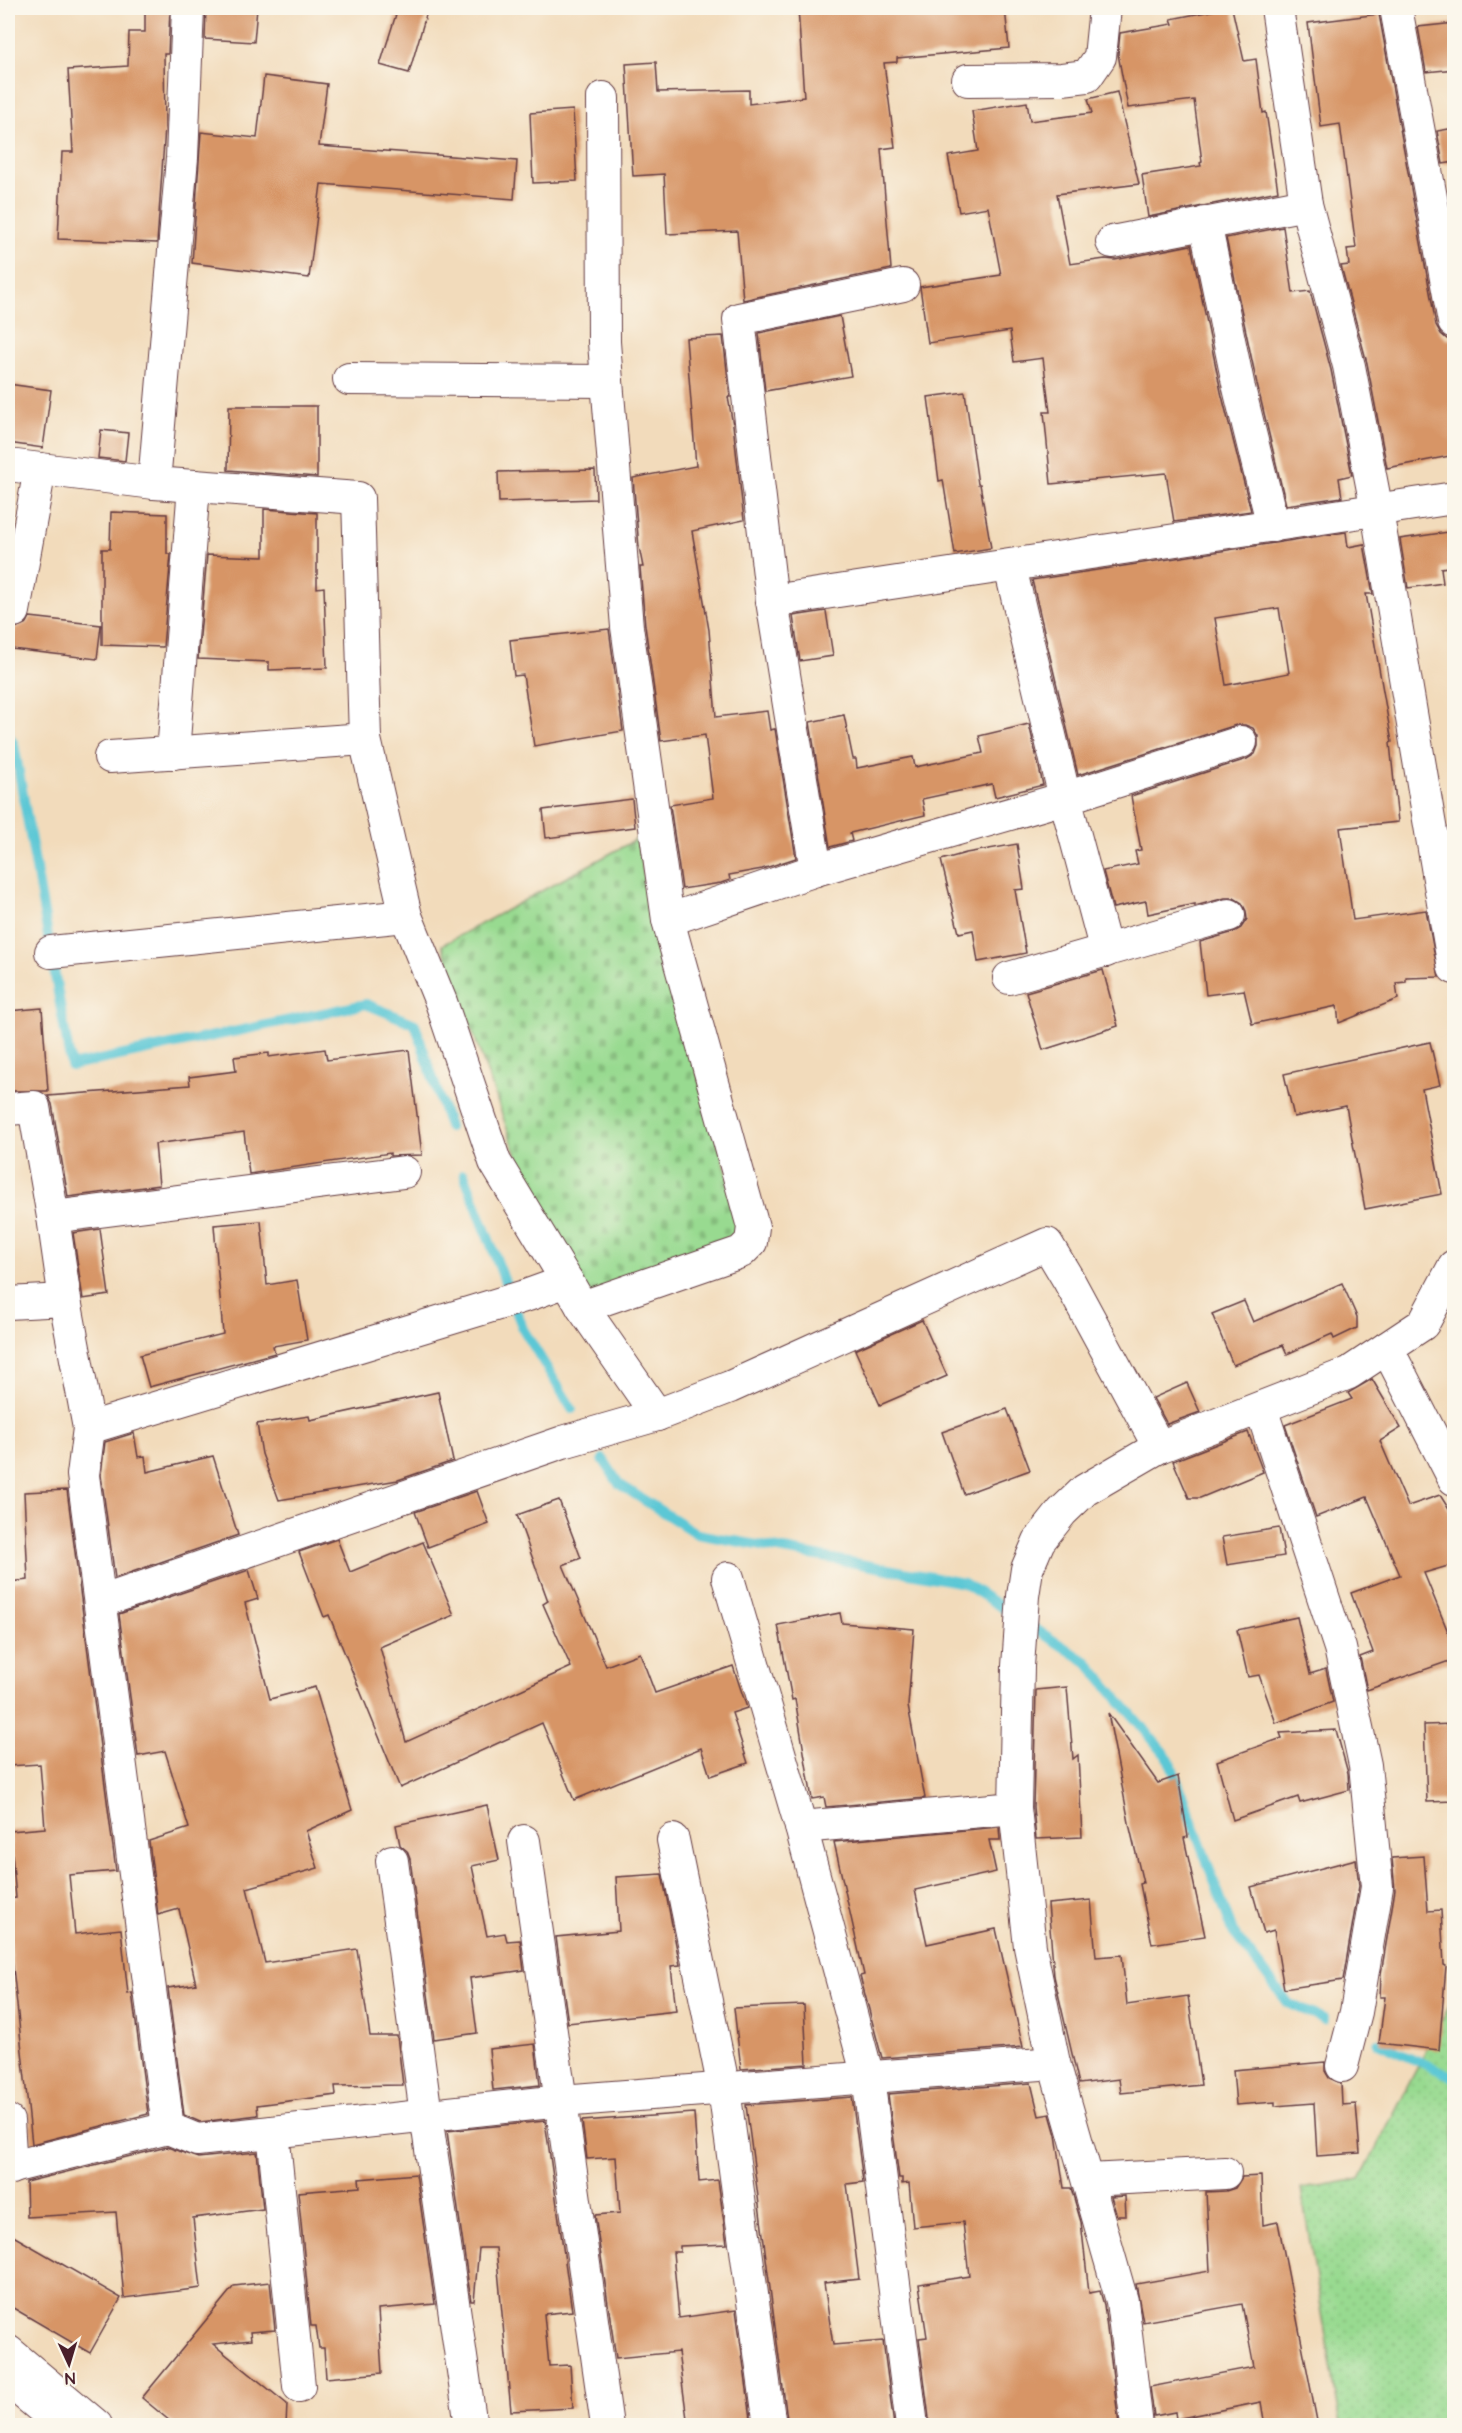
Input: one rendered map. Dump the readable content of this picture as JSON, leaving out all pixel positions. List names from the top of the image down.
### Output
{
  "north": "bottom"
}
